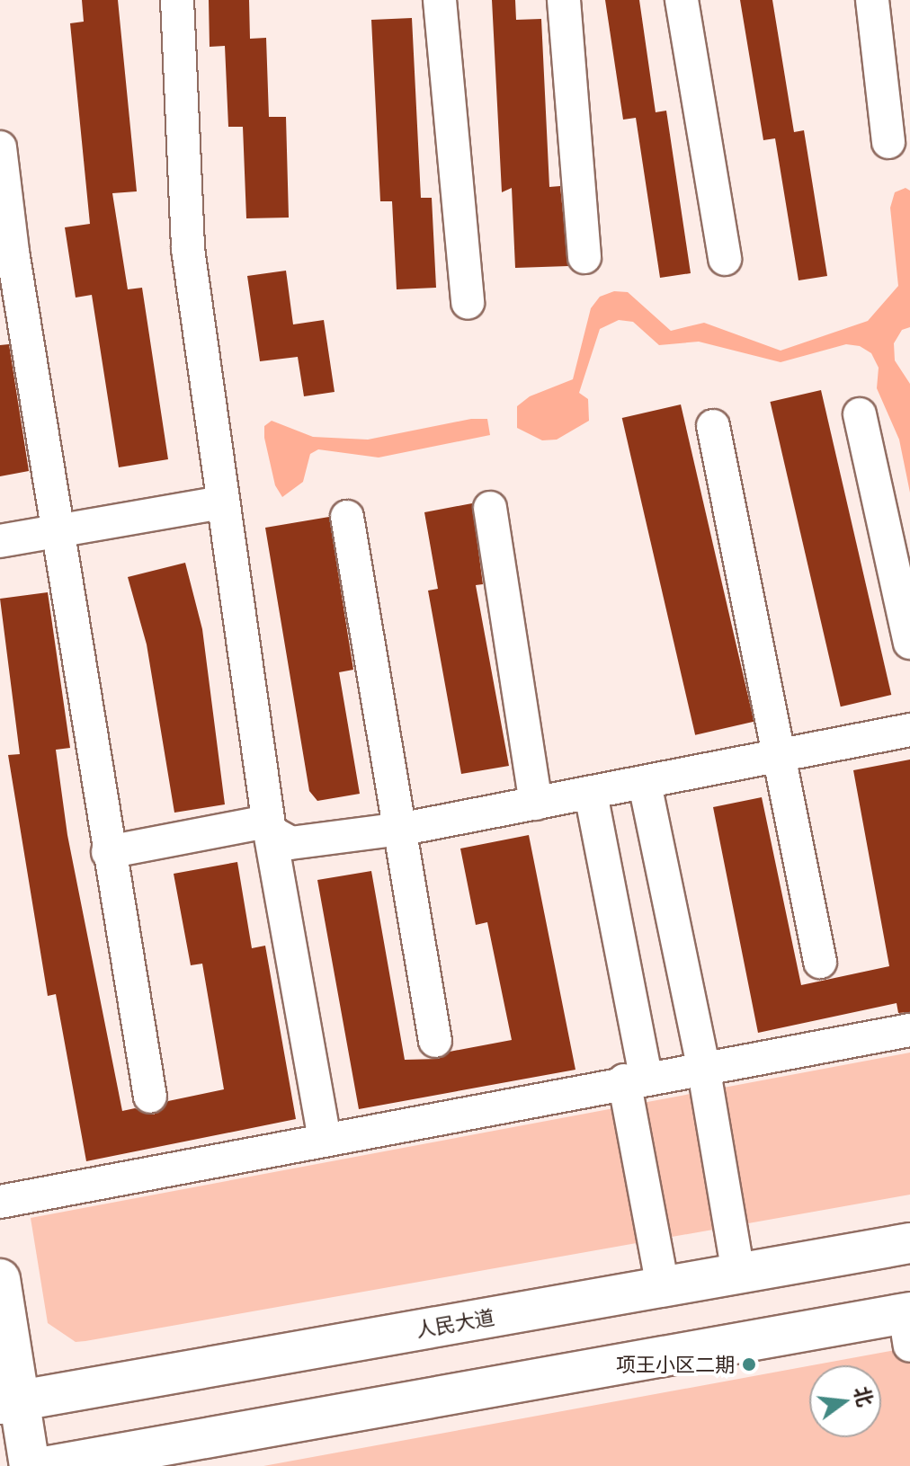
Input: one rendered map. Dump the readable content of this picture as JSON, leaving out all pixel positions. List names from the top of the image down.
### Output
{
  "streets": {
    "main road": ["人民大道"]
  },
  "places": ["项王小区二期"],
  "north": "right"
}
